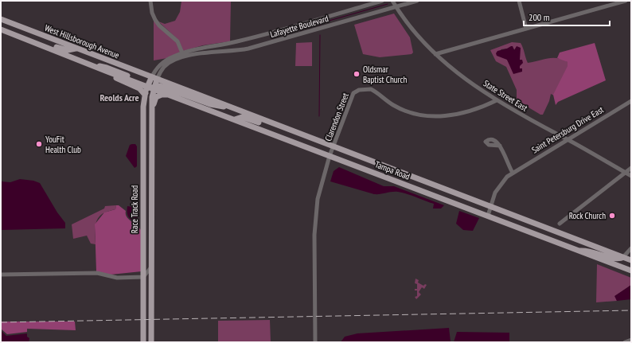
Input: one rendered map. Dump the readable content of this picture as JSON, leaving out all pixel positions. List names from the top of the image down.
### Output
{
  "streets": {
    "main road": ["West Hillsborough Avenue", "Tampa Road", "Race Track Road"],
    "street": [
      "Lafayette Boulevard",
      "State Street East",
      "Clarendon Street",
      "Saint Petersburg Drive East"
    ]
  },
  "crossings": [
    ["Lafayette Boulevard", "West Hillsborough Avenue"],
    ["Lafayette Boulevard", "State Street East"],
    ["Lafayette Boulevard", "Tampa Road"],
    ["Lafayette Boulevard", "Race Track Road"],
    ["West Hillsborough Avenue", "Tampa Road"],
    ["West Hillsborough Avenue", "Race Track Road"],
    ["State Street East", "Clarendon Street"],
    ["State Street East", "Saint Petersburg Drive East"],
    ["Clarendon Street", "Tampa Road"],
    ["Saint Petersburg Drive East", "Tampa Road"],
    ["Tampa Road", "Race Track Road"]
  ],
  "districts": ["Reolds Acre"],
  "places": ["Oldsmar Baptist Church", "YouFit Health Club", "Rock Church"],
  "scale_bar": "200 m"
}
